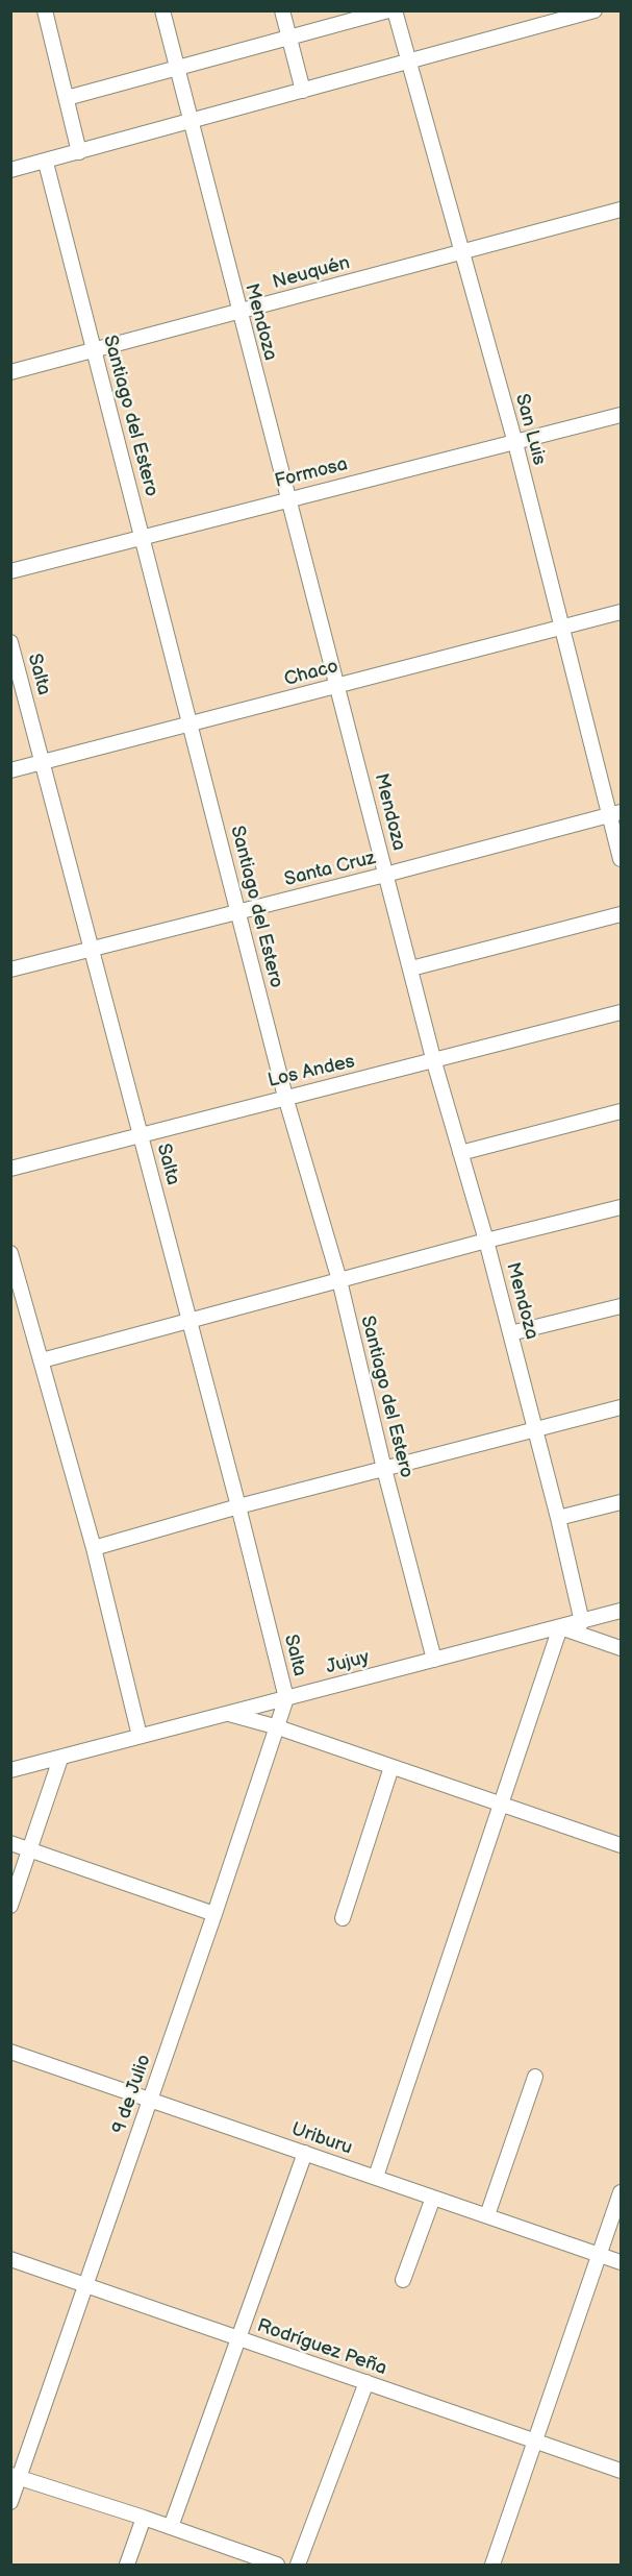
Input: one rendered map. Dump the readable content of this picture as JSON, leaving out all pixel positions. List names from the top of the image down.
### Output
{
  "streets": {
    "street": [
      "Neuquén",
      "Mendoza",
      "Santiago del Estero",
      "San Luis",
      "Formosa",
      "Chaco",
      "Salta",
      "Santa Cruz",
      "Los Andes",
      "Jujuy",
      "9 de Julio",
      "Uriburu",
      "Rodríguez Peña"
    ]
  },
  "crossings": [
    ["Neuquén", "Mendoza"],
    ["Neuquén", "Santiago del Estero"],
    ["Neuquén", "San Luis"],
    ["Mendoza", "Formosa"],
    ["Mendoza", "Chaco"],
    ["Mendoza", "Santa Cruz"],
    ["Mendoza", "Los Andes"],
    ["Mendoza", "Jujuy"],
    ["Santiago del Estero", "Formosa"],
    ["Santiago del Estero", "Chaco"],
    ["Santiago del Estero", "Santa Cruz"],
    ["Santiago del Estero", "Los Andes"],
    ["Santiago del Estero", "Jujuy"],
    ["San Luis", "Formosa"],
    ["San Luis", "Chaco"],
    ["San Luis", "Santa Cruz"],
    ["Chaco", "Salta"],
    ["Salta", "Santa Cruz"],
    ["Salta", "Los Andes"],
    ["Salta", "Jujuy"],
    ["Salta", "9 de Julio"],
    ["Jujuy", "9 de Julio"],
    ["9 de Julio", "Uriburu"],
    ["9 de Julio", "Rodríguez Peña"]
  ]
}
